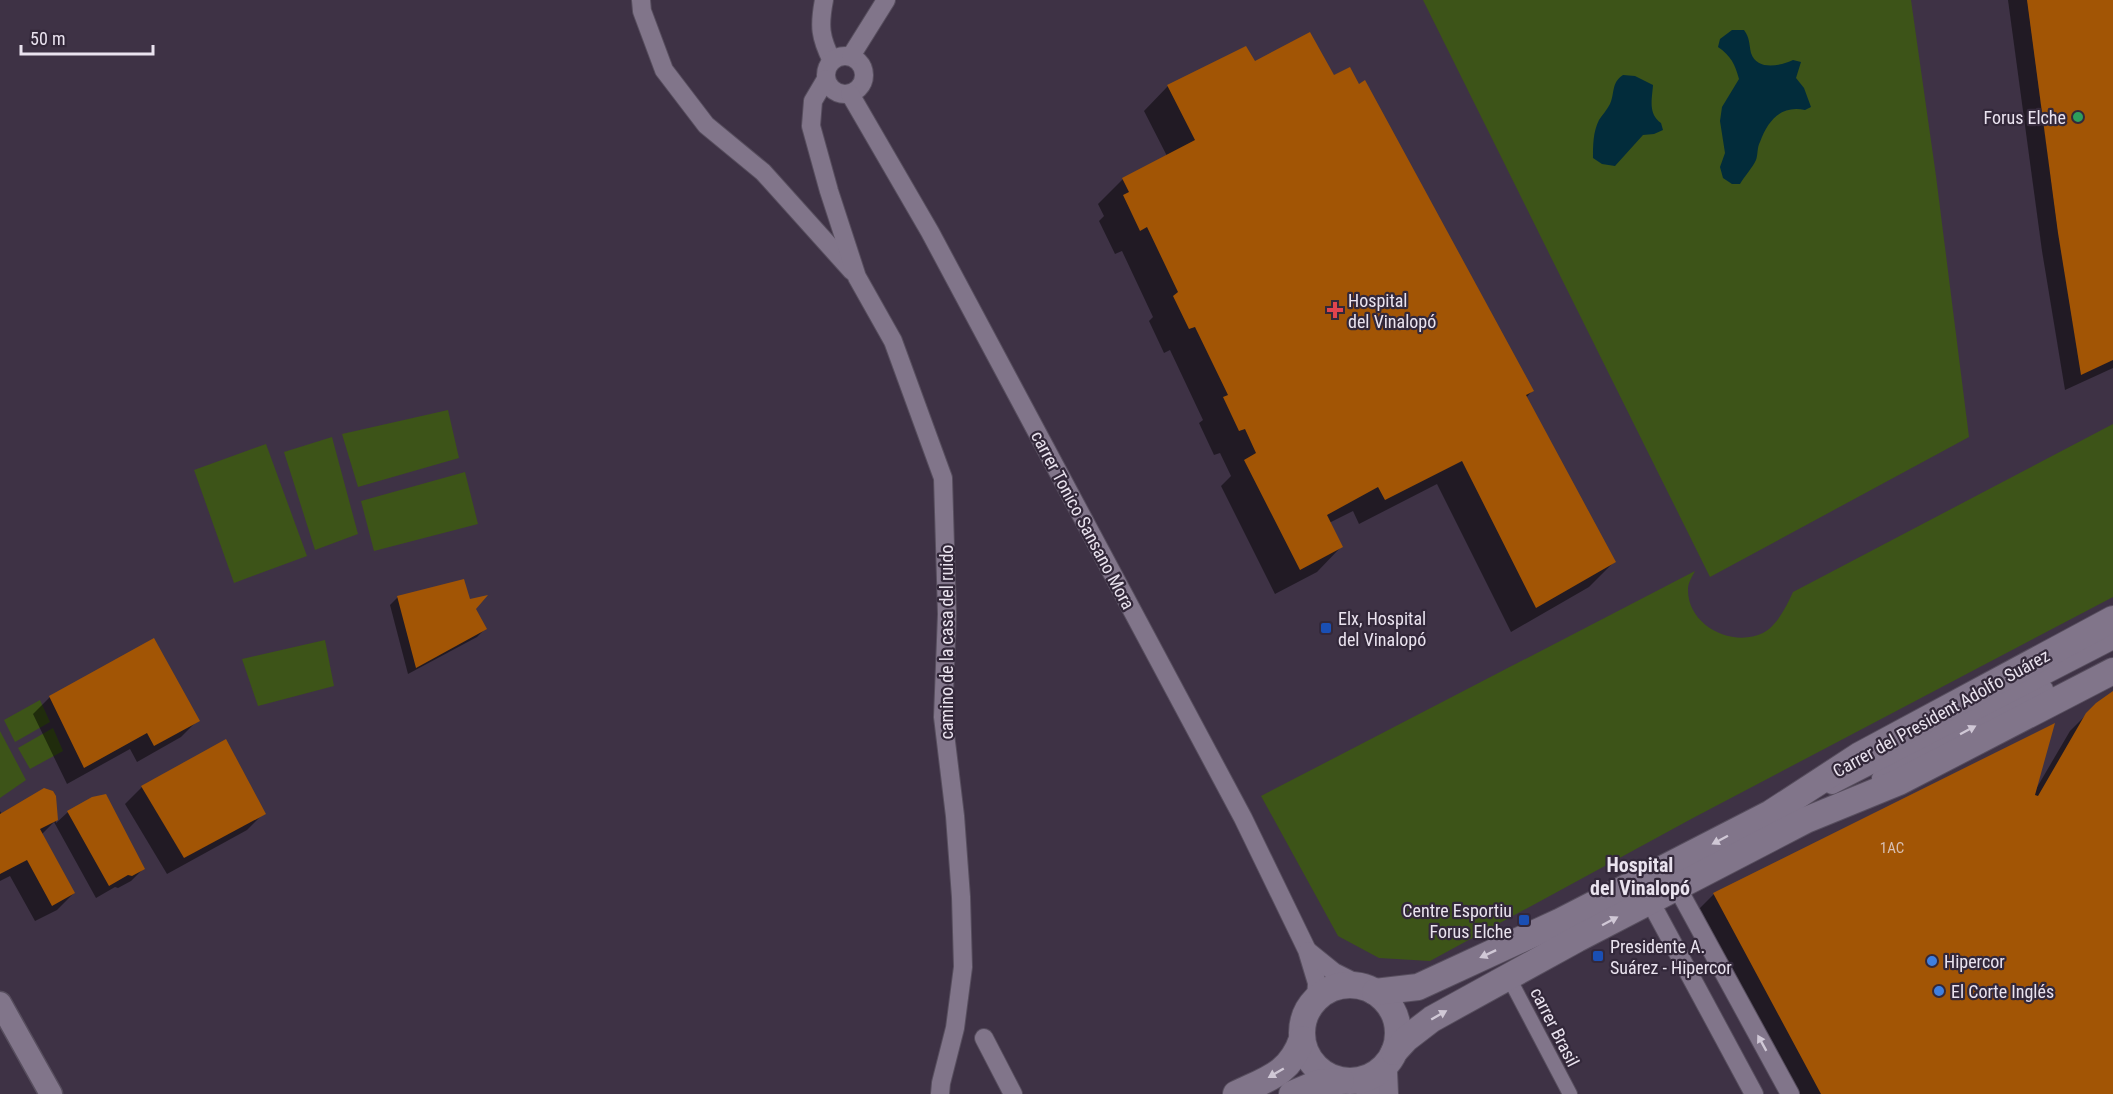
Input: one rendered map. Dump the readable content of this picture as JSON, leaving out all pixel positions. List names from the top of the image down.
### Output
{
  "streets": {
    "main road": ["Carrer del President Adolfo Suárez"],
    "street": ["carrer Tonico Sansano Mora", "camino de la casa del ruido", "carrer Brasil"]
  },
  "crossings": [
    ["carrer Tonico Sansano Mora", "Carrer del President Adolfo Suárez"],
    ["Carrer del President Adolfo Suárez", "carrer Brasil"]
  ],
  "districts": ["Hospital del Vinalopó"],
  "places": {
    "other": ["Forus Elche", "Hipercor", "El Corte Inglés"],
    "health": ["Hospital del Vinalopó"],
    "transit": ["Elx, Hospital del Vinalopó", "Centre Esportiu Forus Elche", "Presidente A. Suárez - Hipercor"]
  },
  "house_numbers": ["1AC"],
  "scale_bar": "50 m"
}
